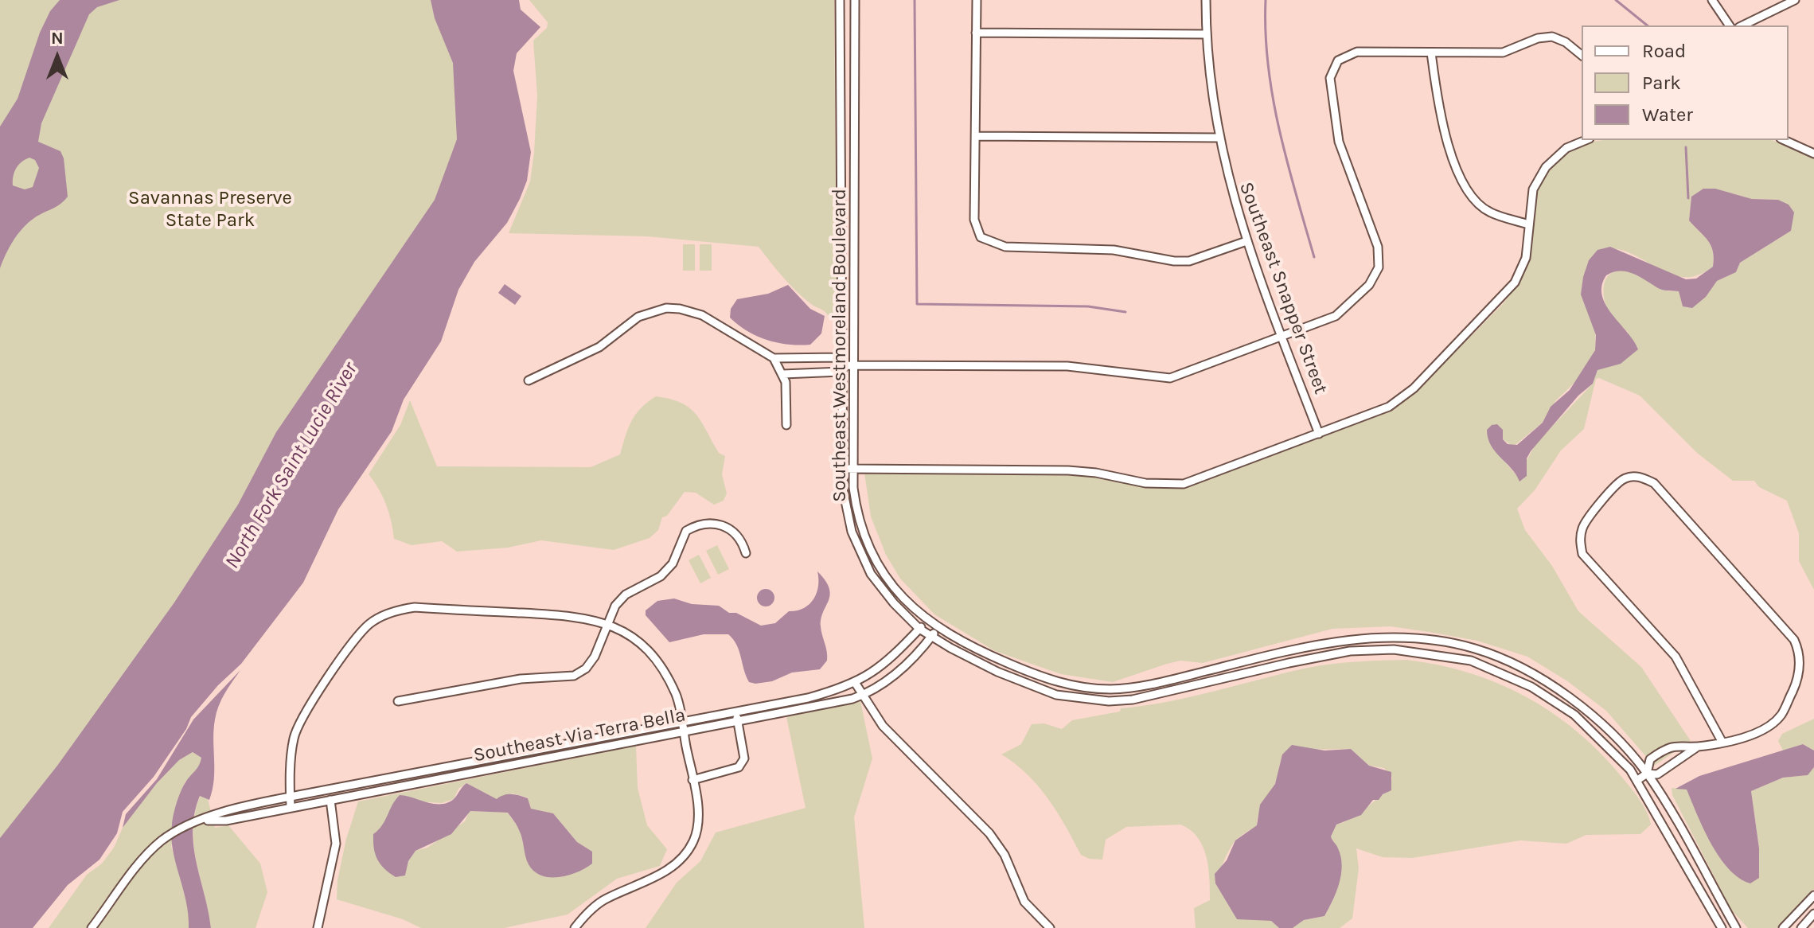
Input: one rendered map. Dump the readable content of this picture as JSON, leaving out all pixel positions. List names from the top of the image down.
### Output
{
  "streets": {
    "street": ["Southeast Snapper Street", "Southeast Westmoreland Boulevard", "Southeast Via Terra Bella"]
  },
  "crossings": [
    ["Southeast Westmoreland Boulevard", "Southeast Via Terra Bella"]
  ],
  "water": ["North Fork Saint Lucie River"],
  "parks": ["Savannas Preserve State Park"],
  "legend": ["Road", "Park", "Water"],
  "north": "top"
}
